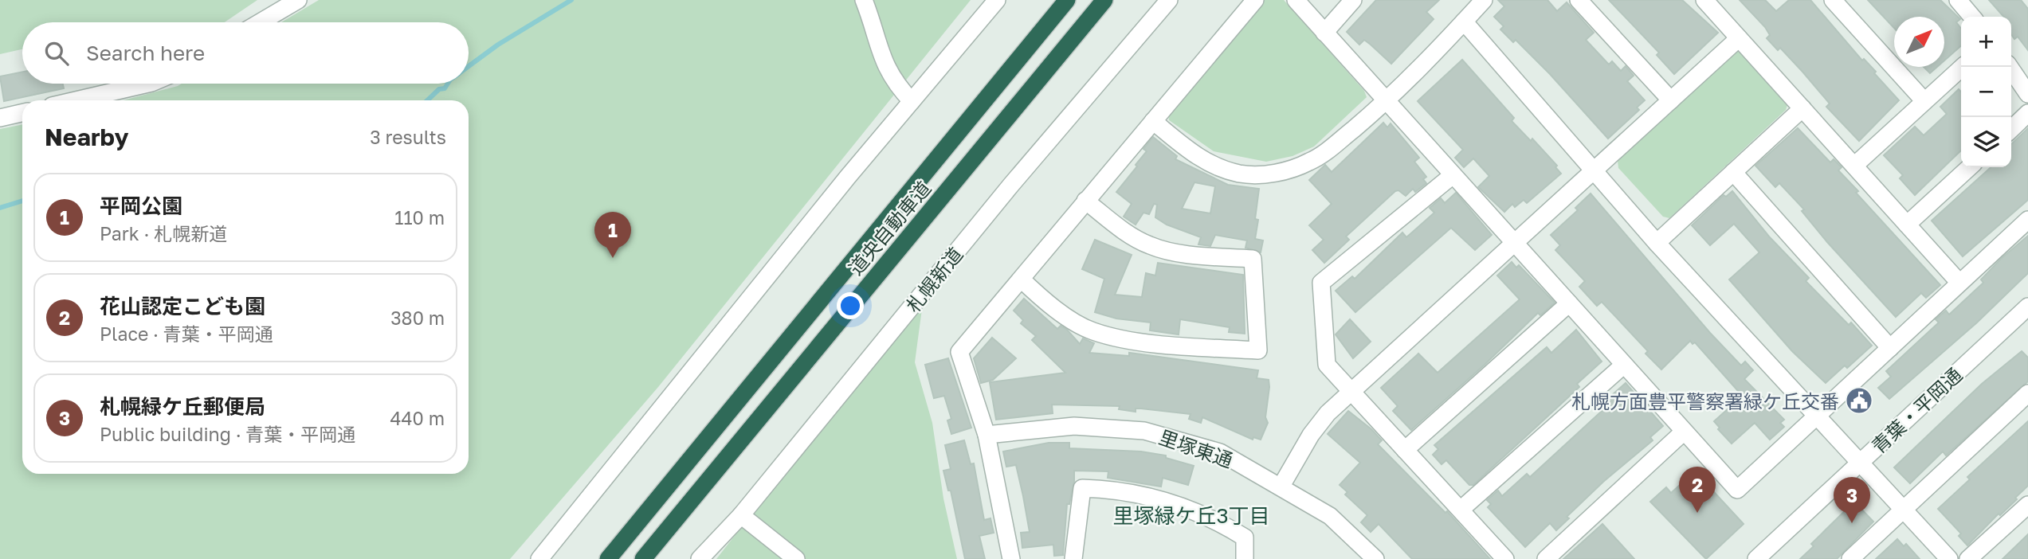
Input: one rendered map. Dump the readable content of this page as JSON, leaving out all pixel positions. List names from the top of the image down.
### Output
{
  "streets": {
    "highway": ["道央自動車道"],
    "street": ["札幌新道", "青葉・平岡通", "里塚東通"]
  },
  "districts": ["里塚緑ケ丘3丁目"],
  "places": {
    "public building": ["札幌方面豊平警察署緑ケ丘交番"]
  },
  "north": "top right",
  "page": {
    "map_buttons": ["+", "−"],
    "search": "Search here",
    "heading": ["Nearby", "3 results"],
    "list": [
      {
        "mark": "1",
        "name": "平岡公園",
        "note": "Park · 札幌新道",
        "value": "110 m"
      },
      {
        "mark": "2",
        "name": "花山認定こども園",
        "note": "Place · 青葉・平岡通",
        "value": "380 m"
      },
      {
        "mark": "3",
        "name": "札幌緑ケ丘郵便局",
        "note": "Public building · 青葉・平岡通",
        "value": "440 m"
      }
    ],
    "pins": ["1", "2", "3"]
  }
}
